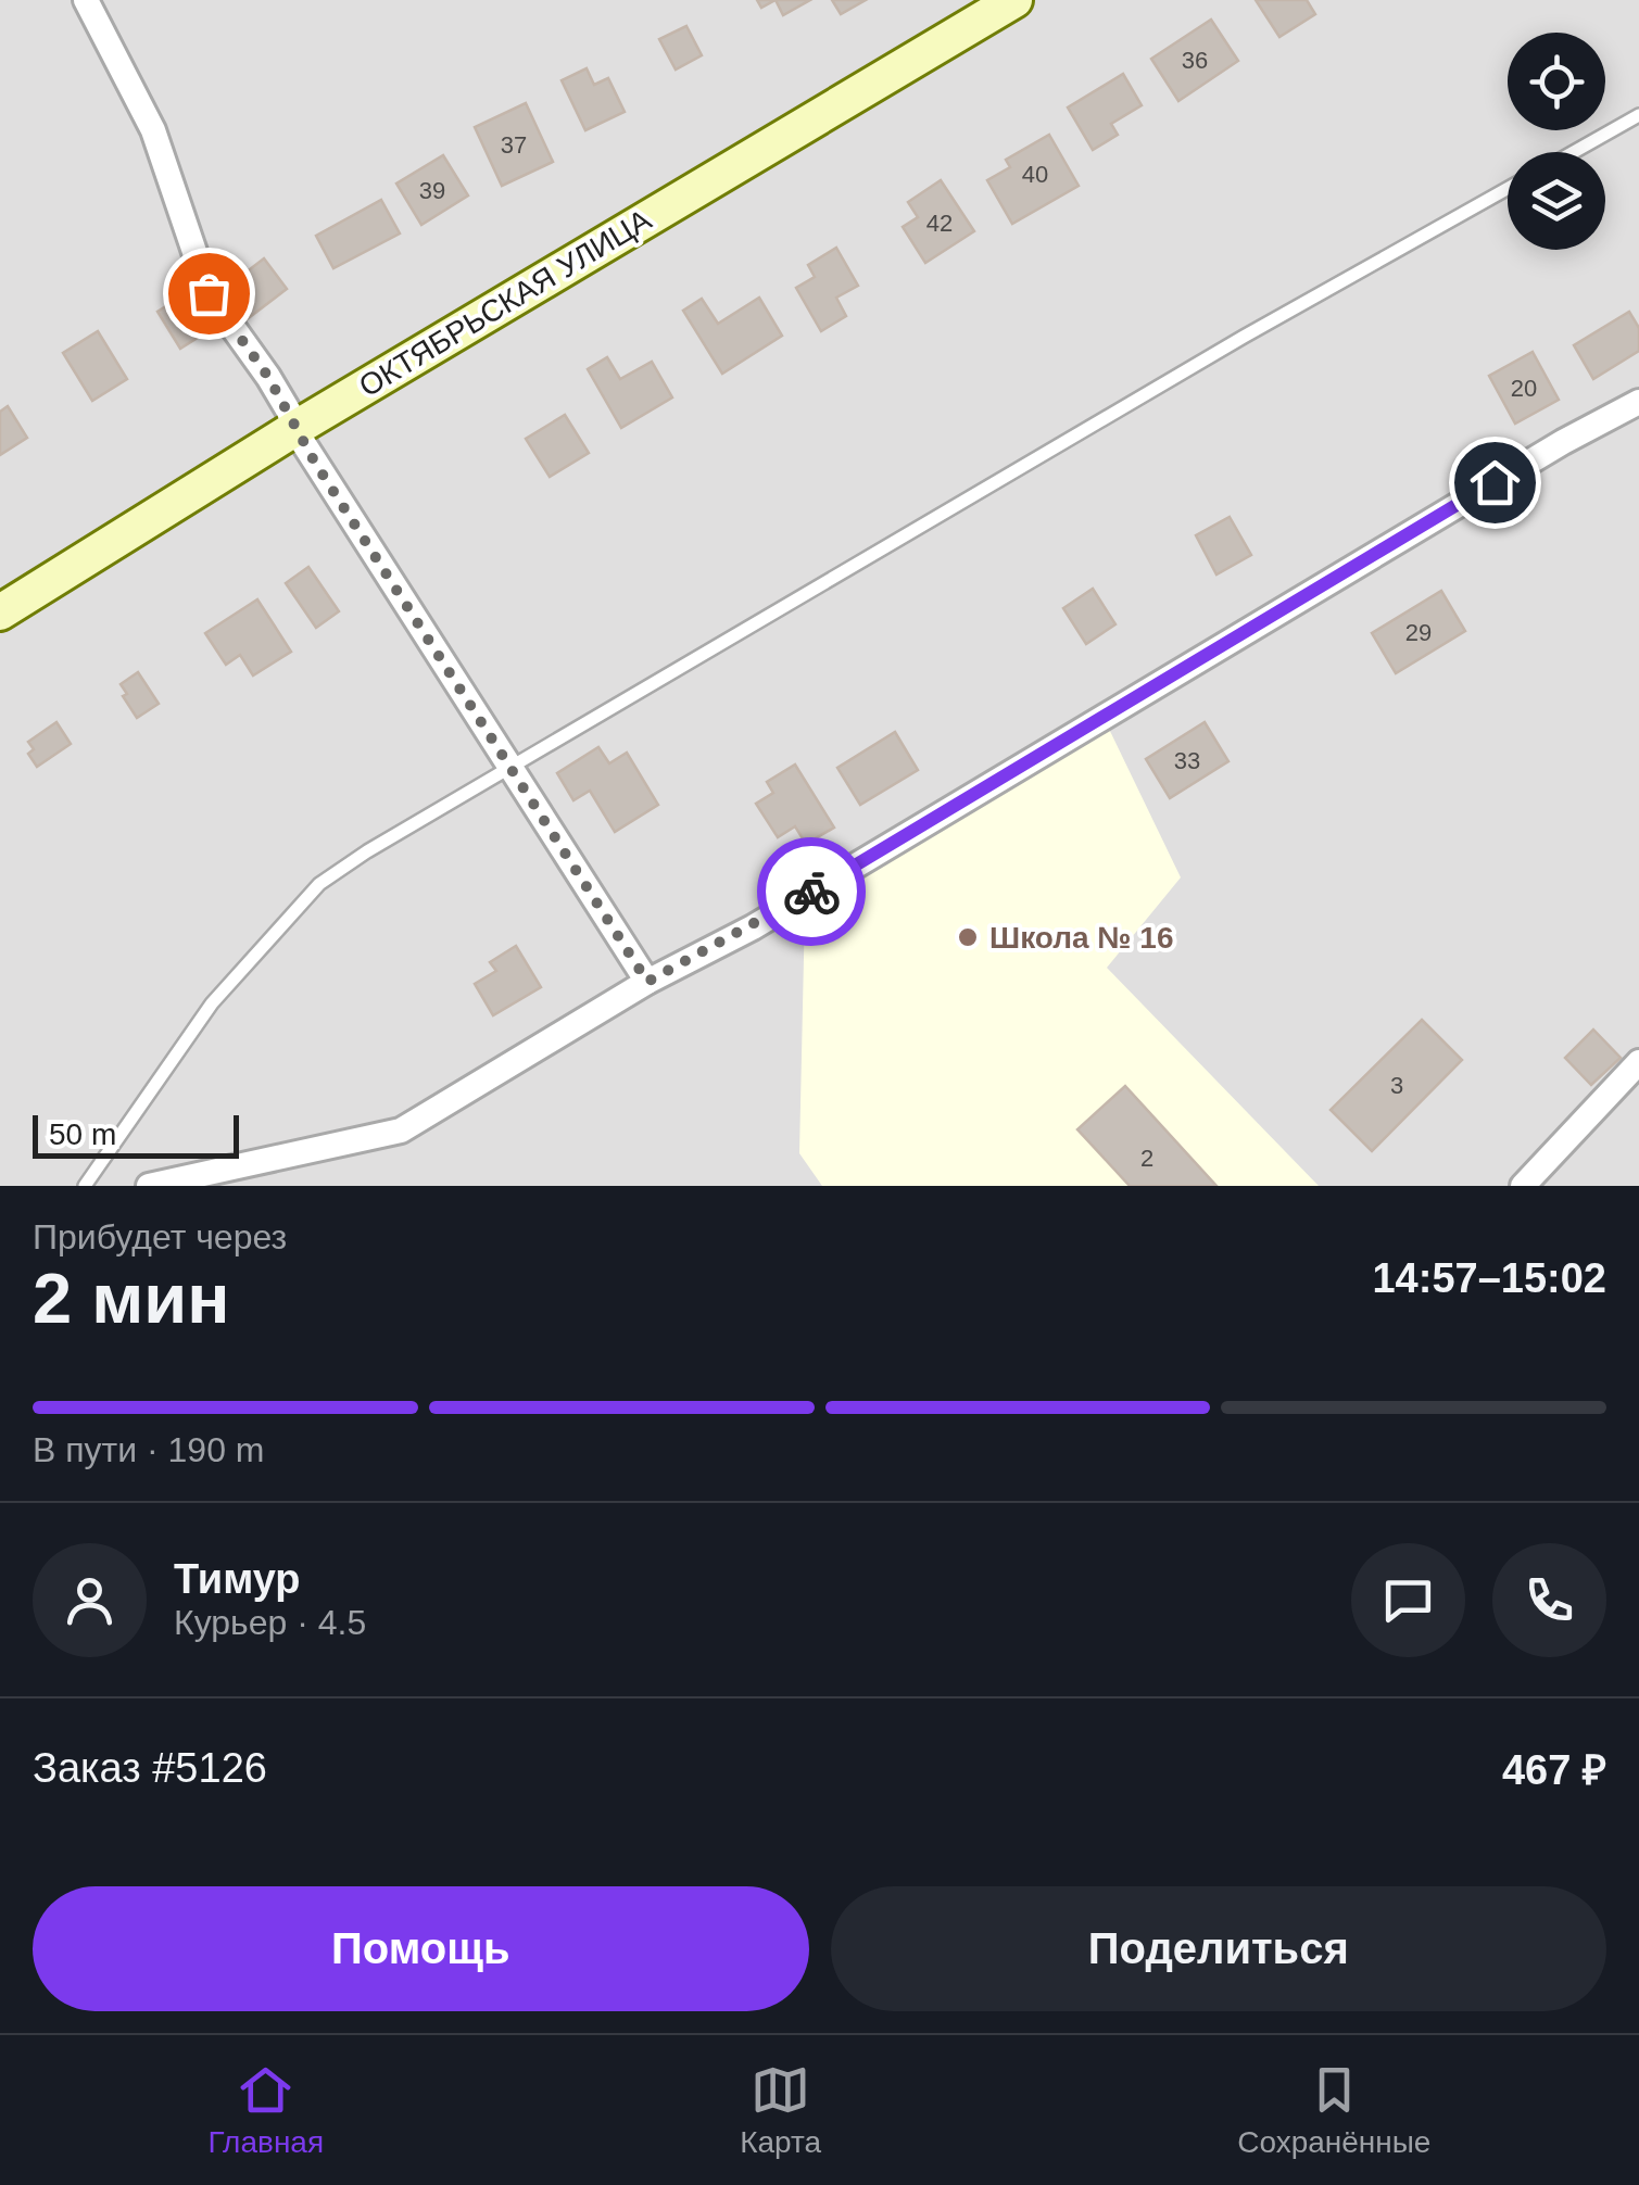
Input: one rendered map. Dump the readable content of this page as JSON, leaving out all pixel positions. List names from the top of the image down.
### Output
{
  "streets": {
    "street": ["ОКТЯБРЬСКАЯ УЛИЦА"]
  },
  "places": ["Школа № 16"],
  "house_numbers": [
    "36",
    "37",
    "40",
    "39",
    "42",
    "20",
    "29",
    "33",
    "3",
    "2"
  ],
  "scale_bar": "50 m",
  "page": {
    "scale": "50 m",
    "heading": ["2 мин", "Прибудет через", "14:57–15:02"],
    "panel": [
      "Тимур",
      "Курьер · 4.5",
      "Заказ #5126",
      "467 ₽"
    ],
    "bar": "В пути · 190 m",
    "buttons": ["Помощь", "Поделиться"],
    "tabs": ["Главная", "Карта", "Сохранённые"]
  }
}
